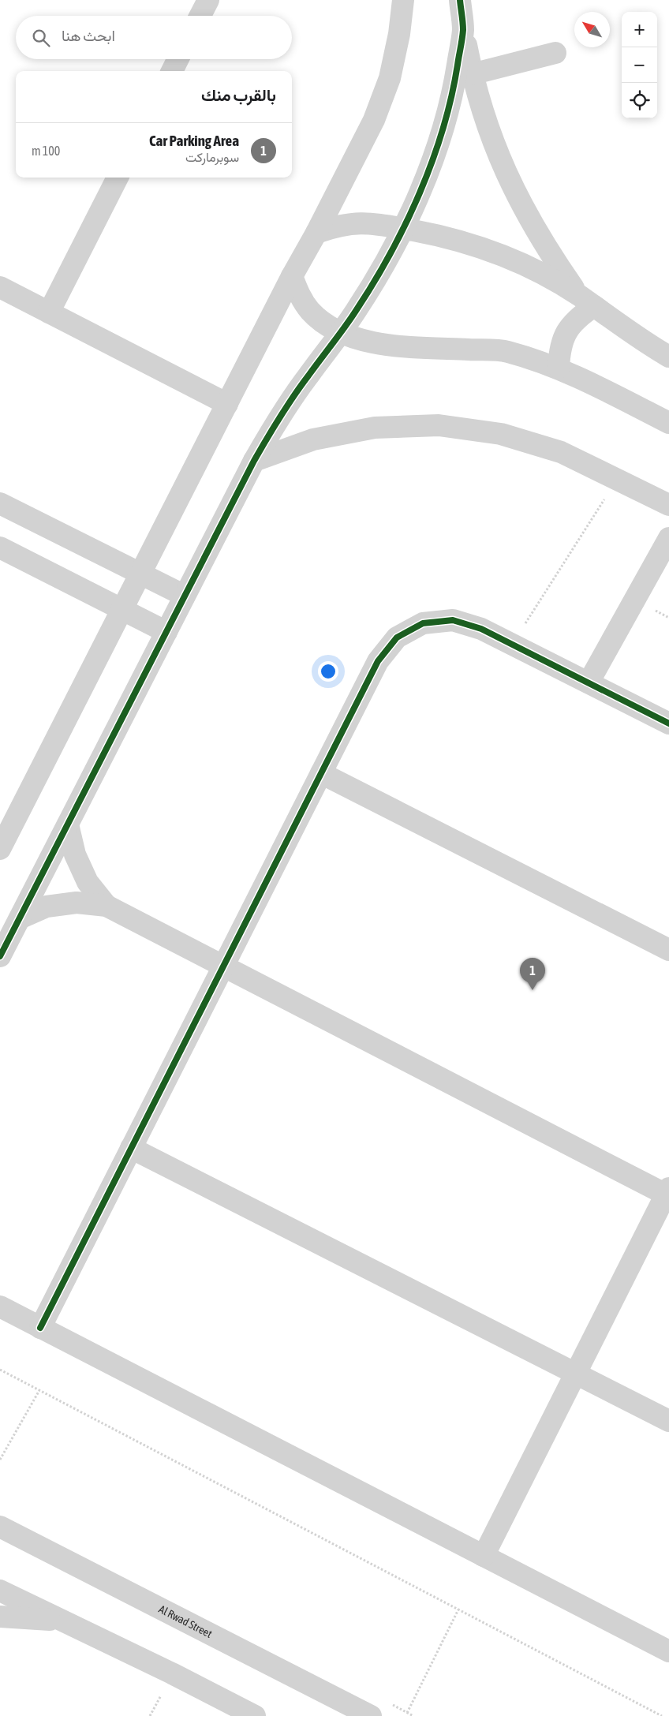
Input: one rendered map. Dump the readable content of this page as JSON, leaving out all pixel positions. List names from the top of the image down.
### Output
{
  "streets": {
    "street": ["Al Rwad Street"]
  },
  "north": "top left",
  "page": {
    "map_buttons": ["+", "−"],
    "search": "ابحث هنا",
    "heading": "بالقرب منك",
    "list": [
      {
        "mark": "1",
        "name": "Car Parking Area",
        "note": "سوبرماركت",
        "value": "100 m"
      }
    ],
    "pins": "1"
  }
}
